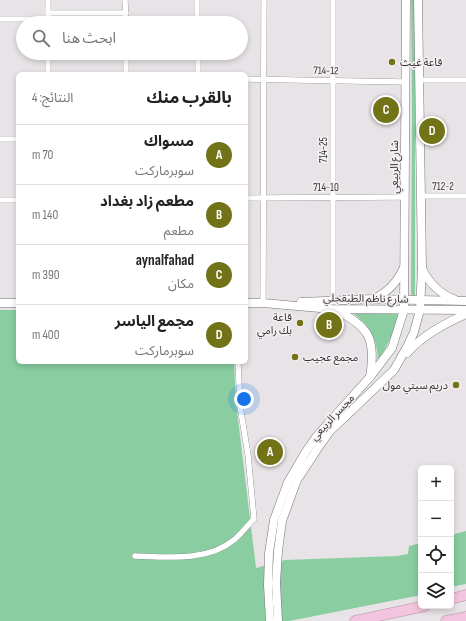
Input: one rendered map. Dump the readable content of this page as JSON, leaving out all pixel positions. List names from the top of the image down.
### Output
{
  "streets": {
    "main road": ["شارع الربيعي", "شارع ناظم الطبقجلي", "مجسر الربيعي"],
    "street": [
      "714-12",
      "714-25",
      "712-2",
      "714-10"
    ]
  },
  "crossings": [
    ["714-12", "714-25"],
    ["714-12", "شارع الربيعي"],
    ["714-25", "714-10"],
    ["714-25", "شارع ناظم الطبقجلي"],
    ["شارع الربيعي", "714-10"],
    ["شارع الربيعي", "شارع ناظم الطبقجلي"],
    ["شارع الربيعي", "مجسر الربيعي"],
    ["شارع ناظم الطبقجلي", "مجسر الربيعي"]
  ],
  "places": [
    "قاعة غيث",
    "قاعة بك رامي",
    "مجمع عجيب",
    "دريم سيتي مول"
  ],
  "page": {
    "search": "ابحث هنا",
    "heading": ["بالقرب منك", "النتائج: 4"],
    "pins": [
      "C",
      "D",
      "B",
      "A"
    ],
    "list": [
      {
        "mark": "A",
        "name": "مسواك",
        "note": "سوبرماركت",
        "value": "70 m"
      },
      {
        "mark": "B",
        "name": "مطعم زاد بغداد",
        "note": "مطعم",
        "value": "140 m"
      },
      {
        "mark": "C",
        "name": "aynalfahad",
        "note": "مكان",
        "value": "390 m"
      },
      {
        "mark": "D",
        "name": "مجمع الياسر",
        "note": "سوبرماركت",
        "value": "400 m"
      }
    ],
    "map_buttons": ["+", "−"]
  }
}
